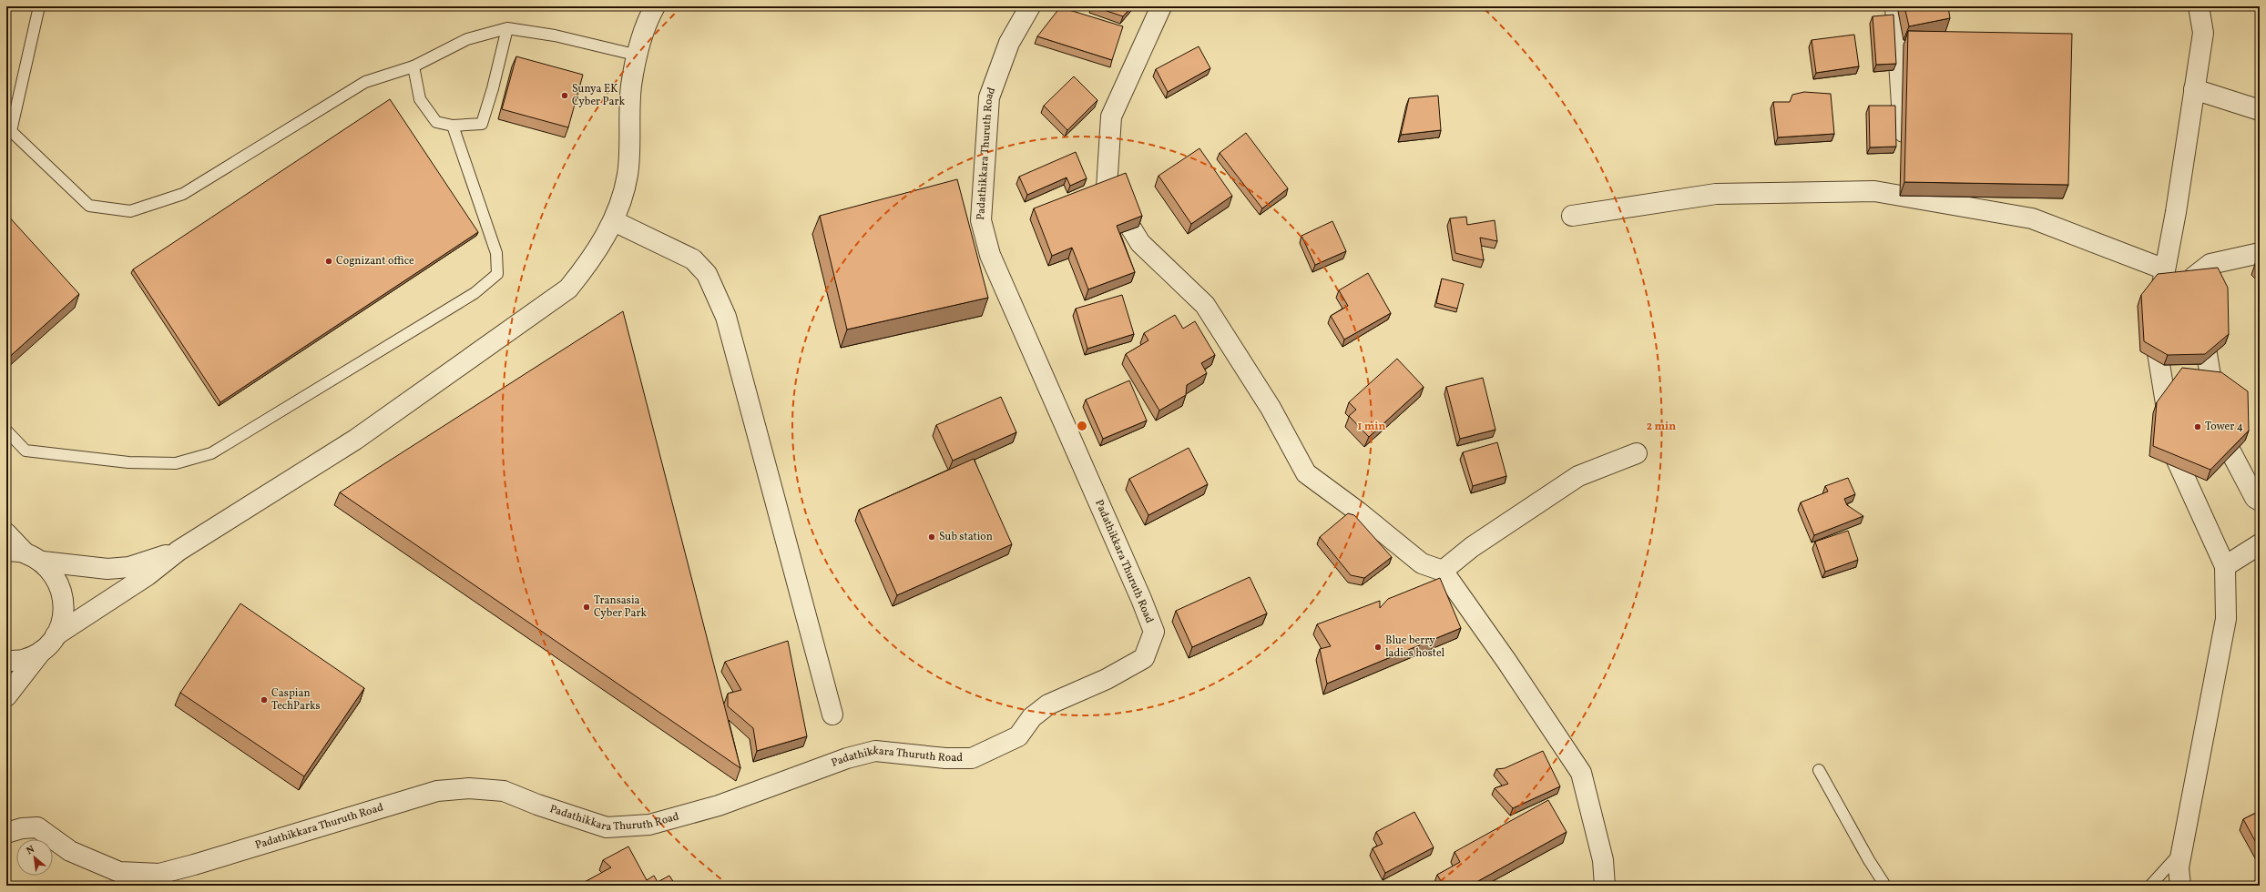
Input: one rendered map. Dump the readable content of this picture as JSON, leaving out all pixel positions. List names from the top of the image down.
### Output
{
  "streets": {
    "street": ["Padathikkara Thuruth Road"]
  },
  "places": [
    "Sunya EK Cyber Park",
    "Cognizant office",
    "Tower 4",
    "Sub station",
    "Transasia Cyber Park",
    "Blue berry ladies hostel",
    "Caspian TechParks"
  ],
  "north": "top left",
  "rings": ["1 min", "2 min"]
}
